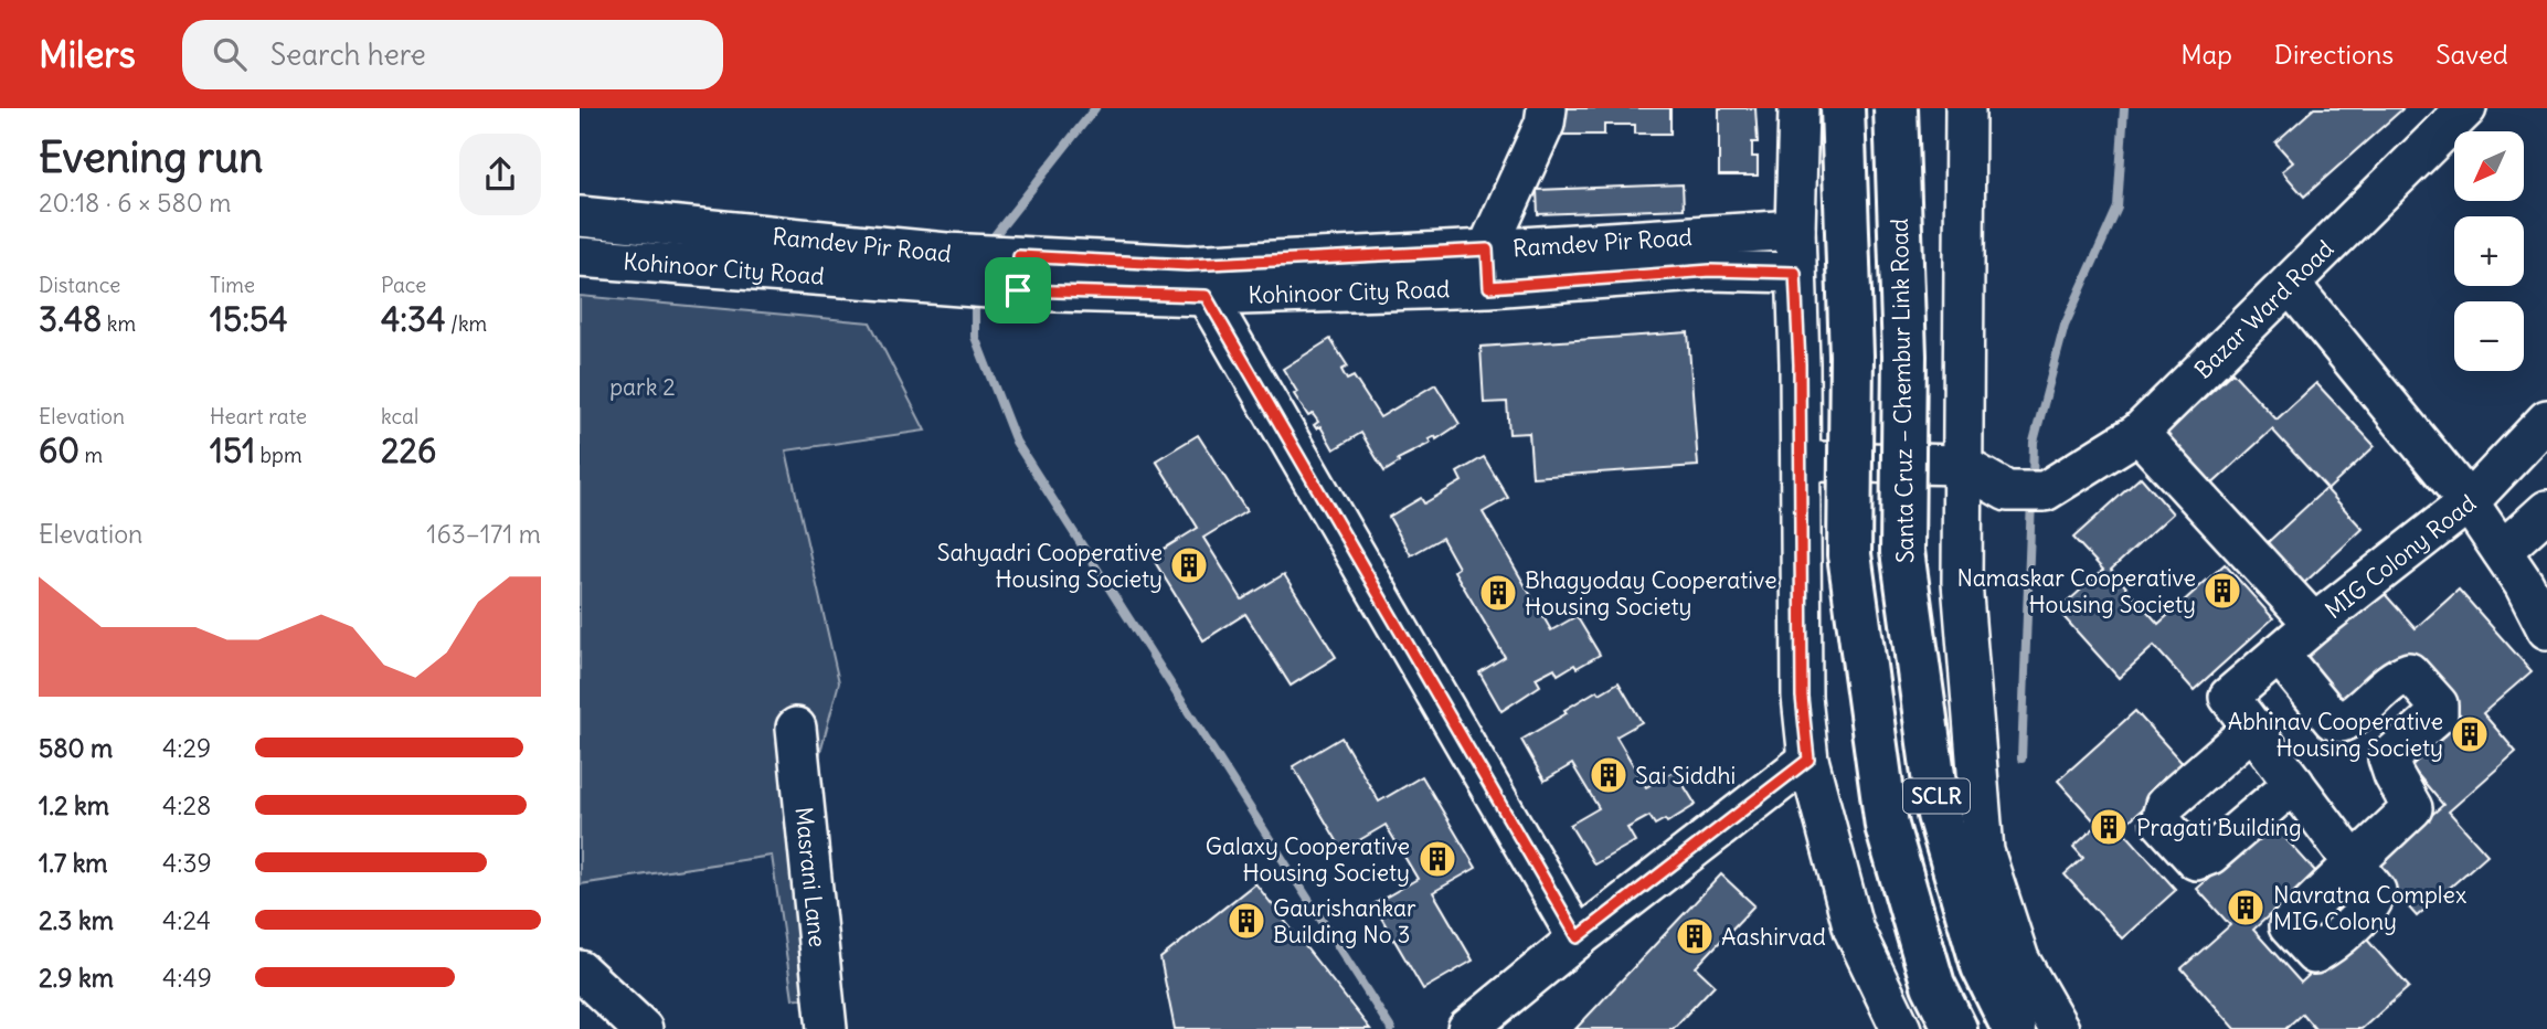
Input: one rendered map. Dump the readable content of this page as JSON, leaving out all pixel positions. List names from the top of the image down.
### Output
{
  "streets": {
    "highway": ["Santa Cruz – Chembur Link Road", "SCLR"],
    "street": [
      "Ramdev Pir Road",
      "Kohinoor City Road",
      "Bazar Ward Road",
      "MIG Colony Road",
      "Masrani Lane"
    ]
  },
  "crossings": [
    ["Ramdev Pir Road", "Kohinoor City Road"],
    ["Bazar Ward Road", "MIG Colony Road"]
  ],
  "parks": ["park 2"],
  "places": {
    "building": [
      "Sahyadri Cooperative Housing Society",
      "Namaskar Cooperative Housing Society",
      "Bhagyoday Cooperative Housing Society",
      "Abhinav Cooperative Housing Society",
      "Sai Siddhi",
      "Pragati Building",
      "Galaxy Cooperative Housing Society",
      "Navratna Complex MIG Colony",
      "Gaurishankar Building No 3",
      "Aashirvad"
    ]
  },
  "north": "bottom left",
  "page": {
    "header": "Milers",
    "search": "Search here",
    "nav": ["Map", "Directions", "Saved"],
    "heading": ["Evening run", "20:18 · 6 × 580 m"],
    "map_buttons": ["+", "−"],
    "stats": [
      ["Distance", "3.48 km"],
      ["Time", "15:54"],
      ["Pace", "4:34 /km"],
      ["Elevation", "60 m"],
      ["Heart rate", "151 bpm"],
      ["kcal", "226"]
    ],
    "chart": ["Elevation", "163–171 m"],
    "list": [
      {
        "name": "580 m",
        "note": "4:29"
      },
      {
        "name": "1.2 km",
        "note": "4:28"
      },
      {
        "name": "1.7 km",
        "note": "4:39"
      },
      {
        "name": "2.3 km",
        "note": "4:24"
      },
      {
        "name": "2.9 km",
        "note": "4:49"
      }
    ]
  }
}
